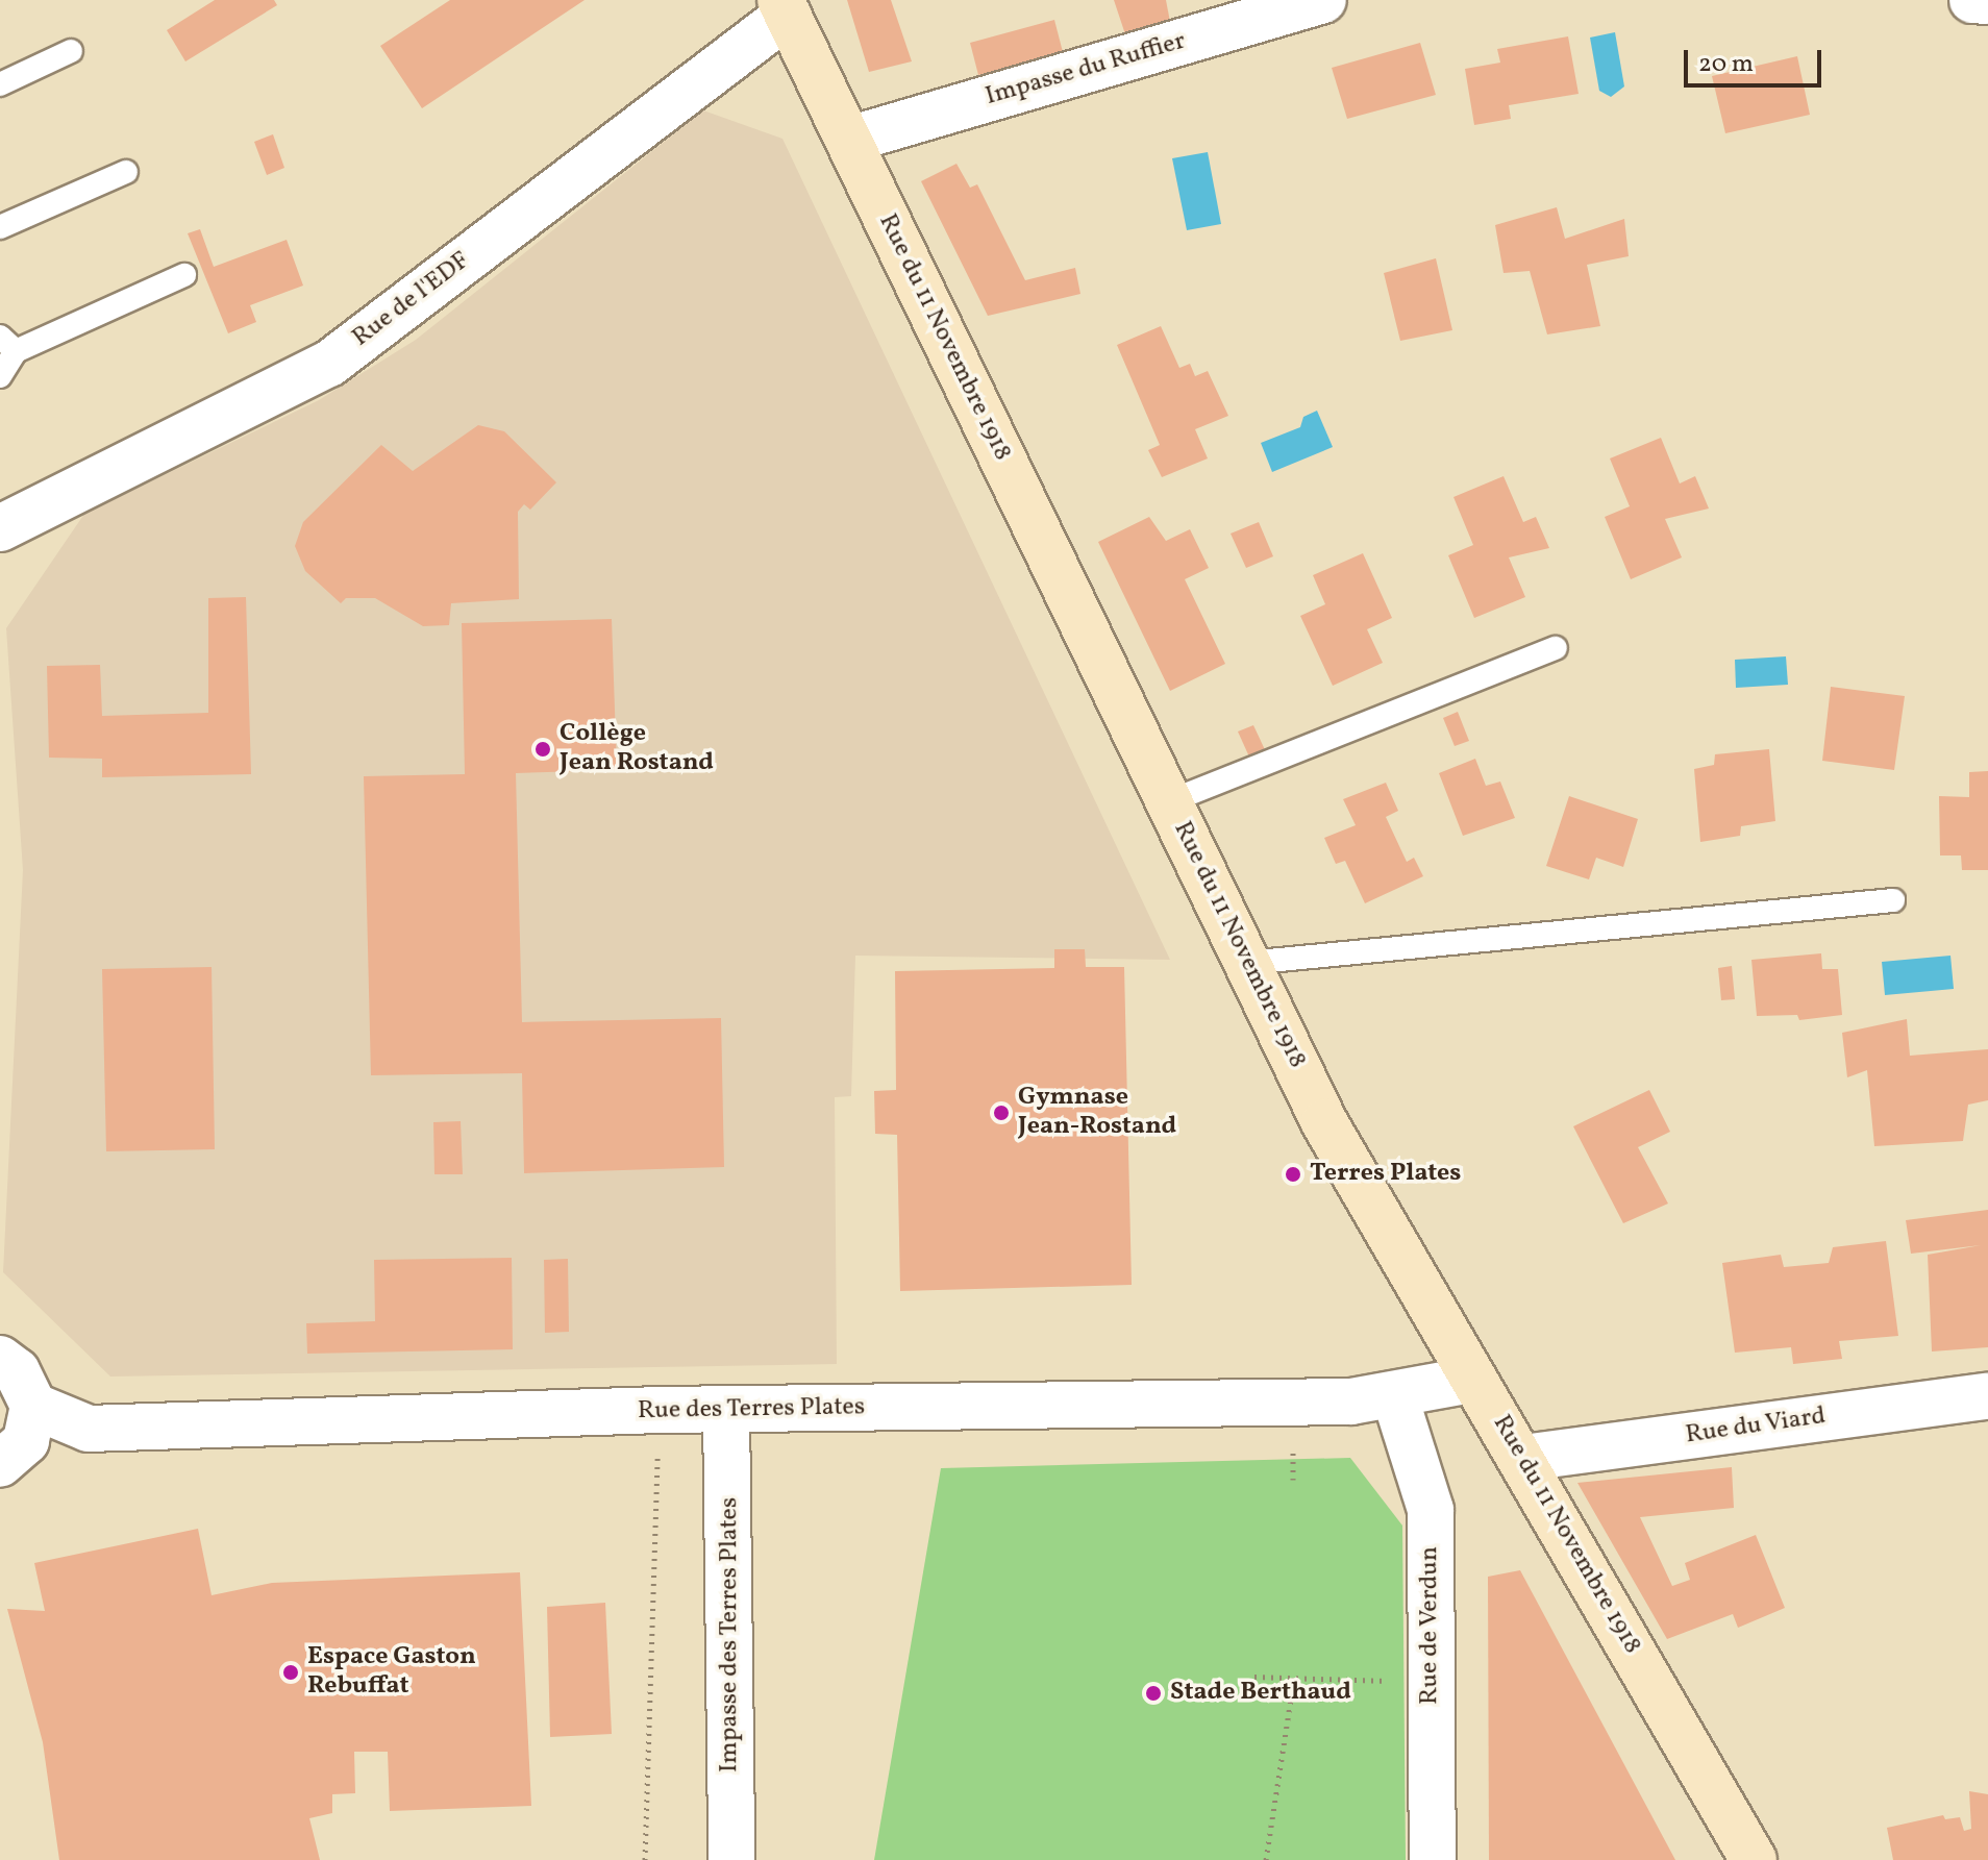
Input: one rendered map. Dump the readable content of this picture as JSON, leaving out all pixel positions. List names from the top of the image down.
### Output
{
  "streets": {
    "main road": ["Rue du 11 Novembre 1918"],
    "street": [
      "Impasse du Ruffier",
      "Rue de l'EDF",
      "Rue des Terres Plates",
      "Rue du Viard",
      "Rue de Verdun",
      "Impasse des Terres Plates"
    ]
  },
  "crossings": [
    ["Impasse du Ruffier", "Rue du 11 Novembre 1918"],
    ["Rue de l'EDF", "Rue du 11 Novembre 1918"],
    ["Rue du 11 Novembre 1918", "Rue des Terres Plates"],
    ["Rue du 11 Novembre 1918", "Rue du Viard"],
    ["Rue des Terres Plates", "Rue de Verdun"],
    ["Rue des Terres Plates", "Impasse des Terres Plates"]
  ],
  "places": [
    "Collège Jean Rostand",
    "Gymnase Jean-Rostand",
    "Terres Plates",
    "Espace Gaston Rebuffat",
    "Stade Berthaud"
  ],
  "scale_bar": "20 m"
}
